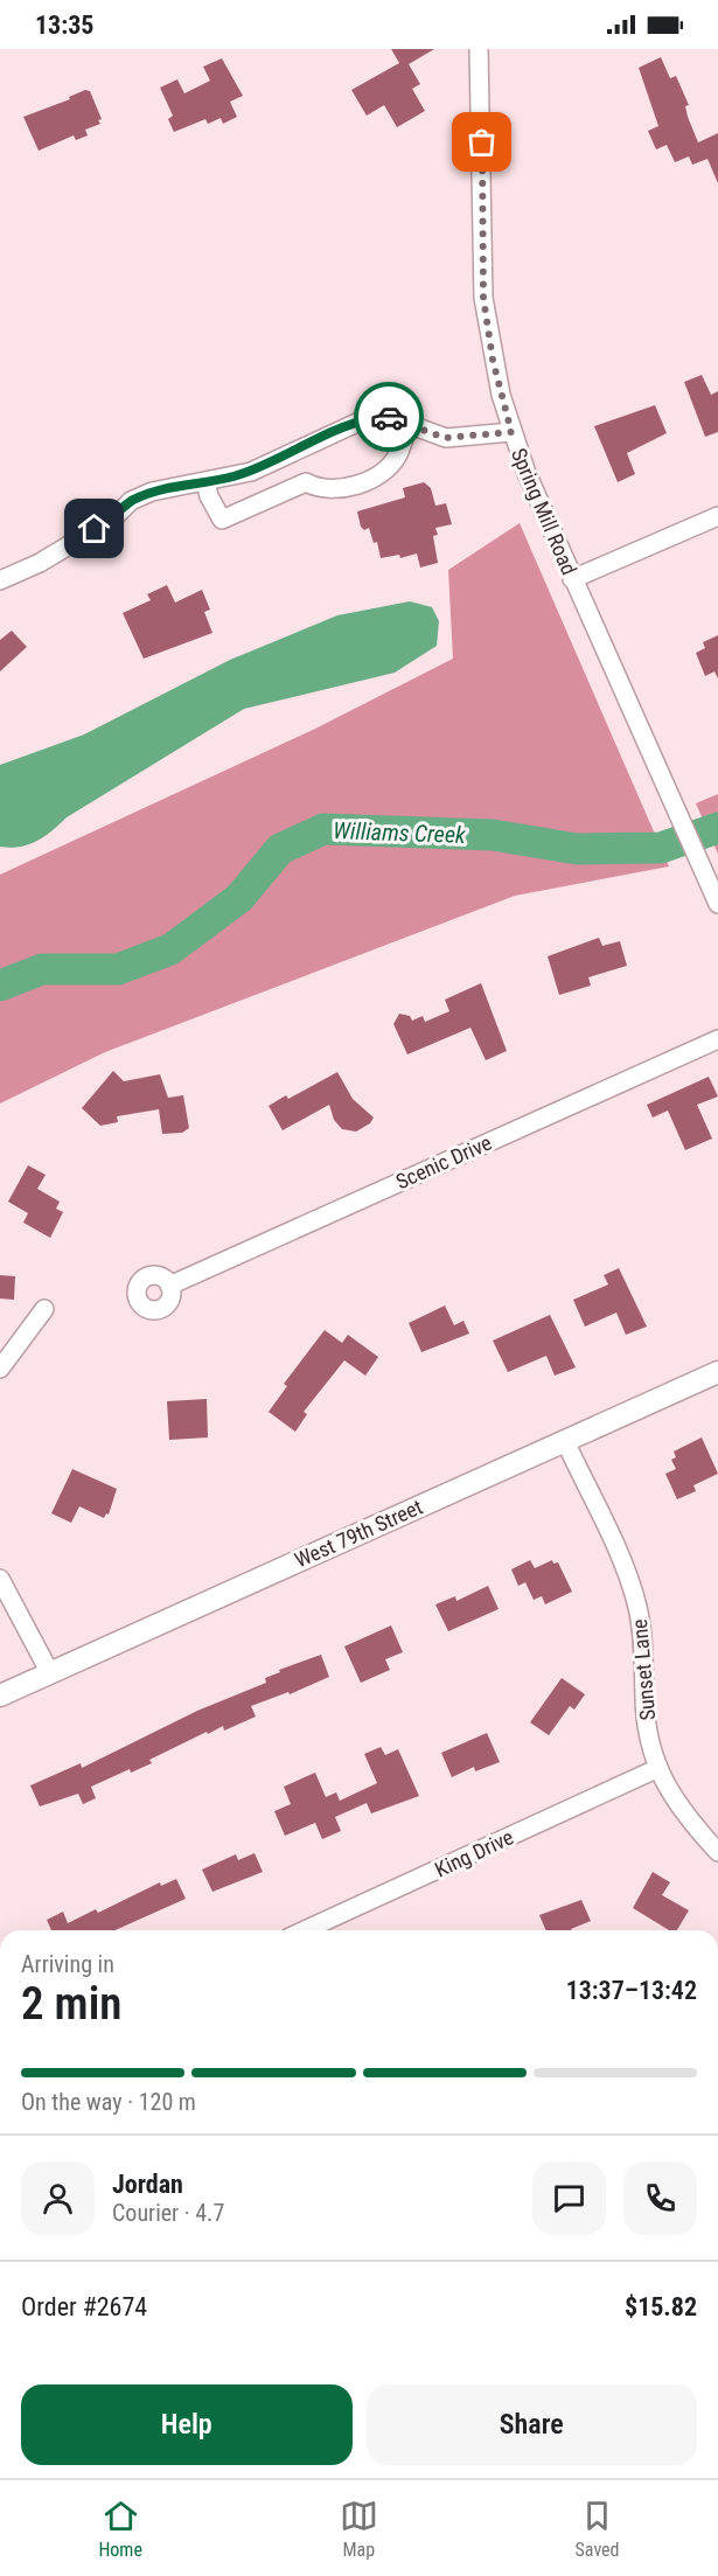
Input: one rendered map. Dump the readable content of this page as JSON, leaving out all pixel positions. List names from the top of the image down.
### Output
{
  "streets": {
    "main road": ["West 79th Street"],
    "street": [
      "Spring Mill Road",
      "Scenic Drive",
      "Sunset Lane",
      "King Drive"
    ]
  },
  "crossings": [
    ["West 79th Street", "Sunset Lane"],
    ["Sunset Lane", "King Drive"]
  ],
  "water": ["Williams Creek"],
  "page": {
    "status": "13:35",
    "heading": ["2 min", "Arriving in", "13:37–13:42"],
    "panel": [
      "Jordan",
      "Courier · 4.7",
      "Order #2674",
      "$15.82"
    ],
    "bar": "On the way · 120 m",
    "buttons": ["Help", "Share"],
    "tabs": ["Home", "Map", "Saved"]
  }
}
